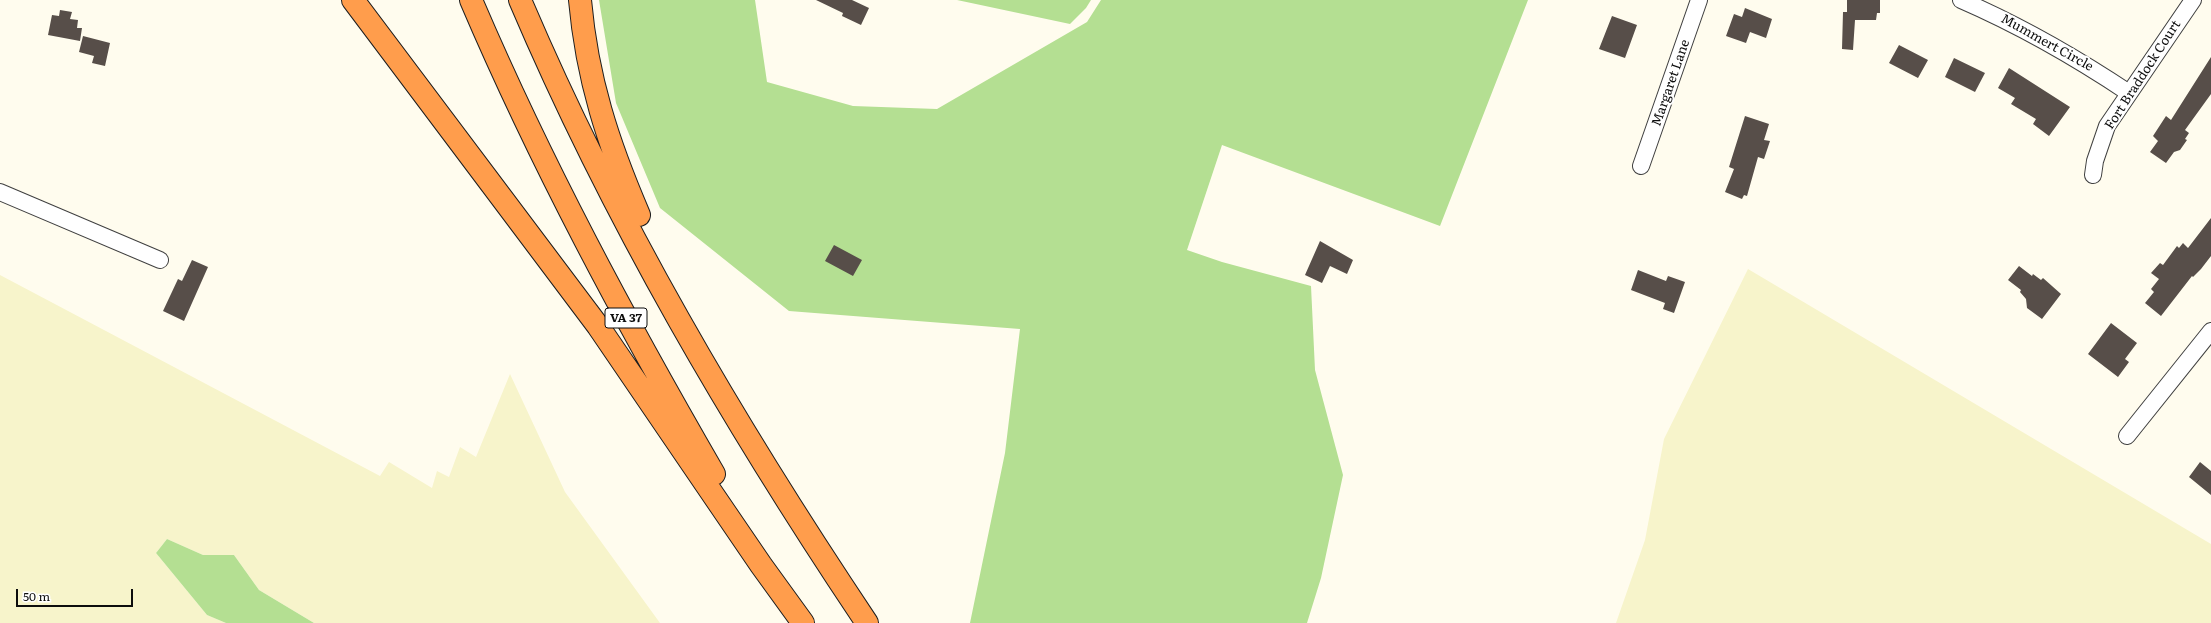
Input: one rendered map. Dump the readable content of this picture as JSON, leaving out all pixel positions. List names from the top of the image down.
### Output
{
  "streets": {
    "highway": ["VA 37"],
    "street": ["Mummert Circle", "Fort Braddock Court", "Margaret Lane"]
  },
  "crossings": [
    ["Mummert Circle", "Fort Braddock Court"]
  ],
  "scale_bar": "50 m"
}
